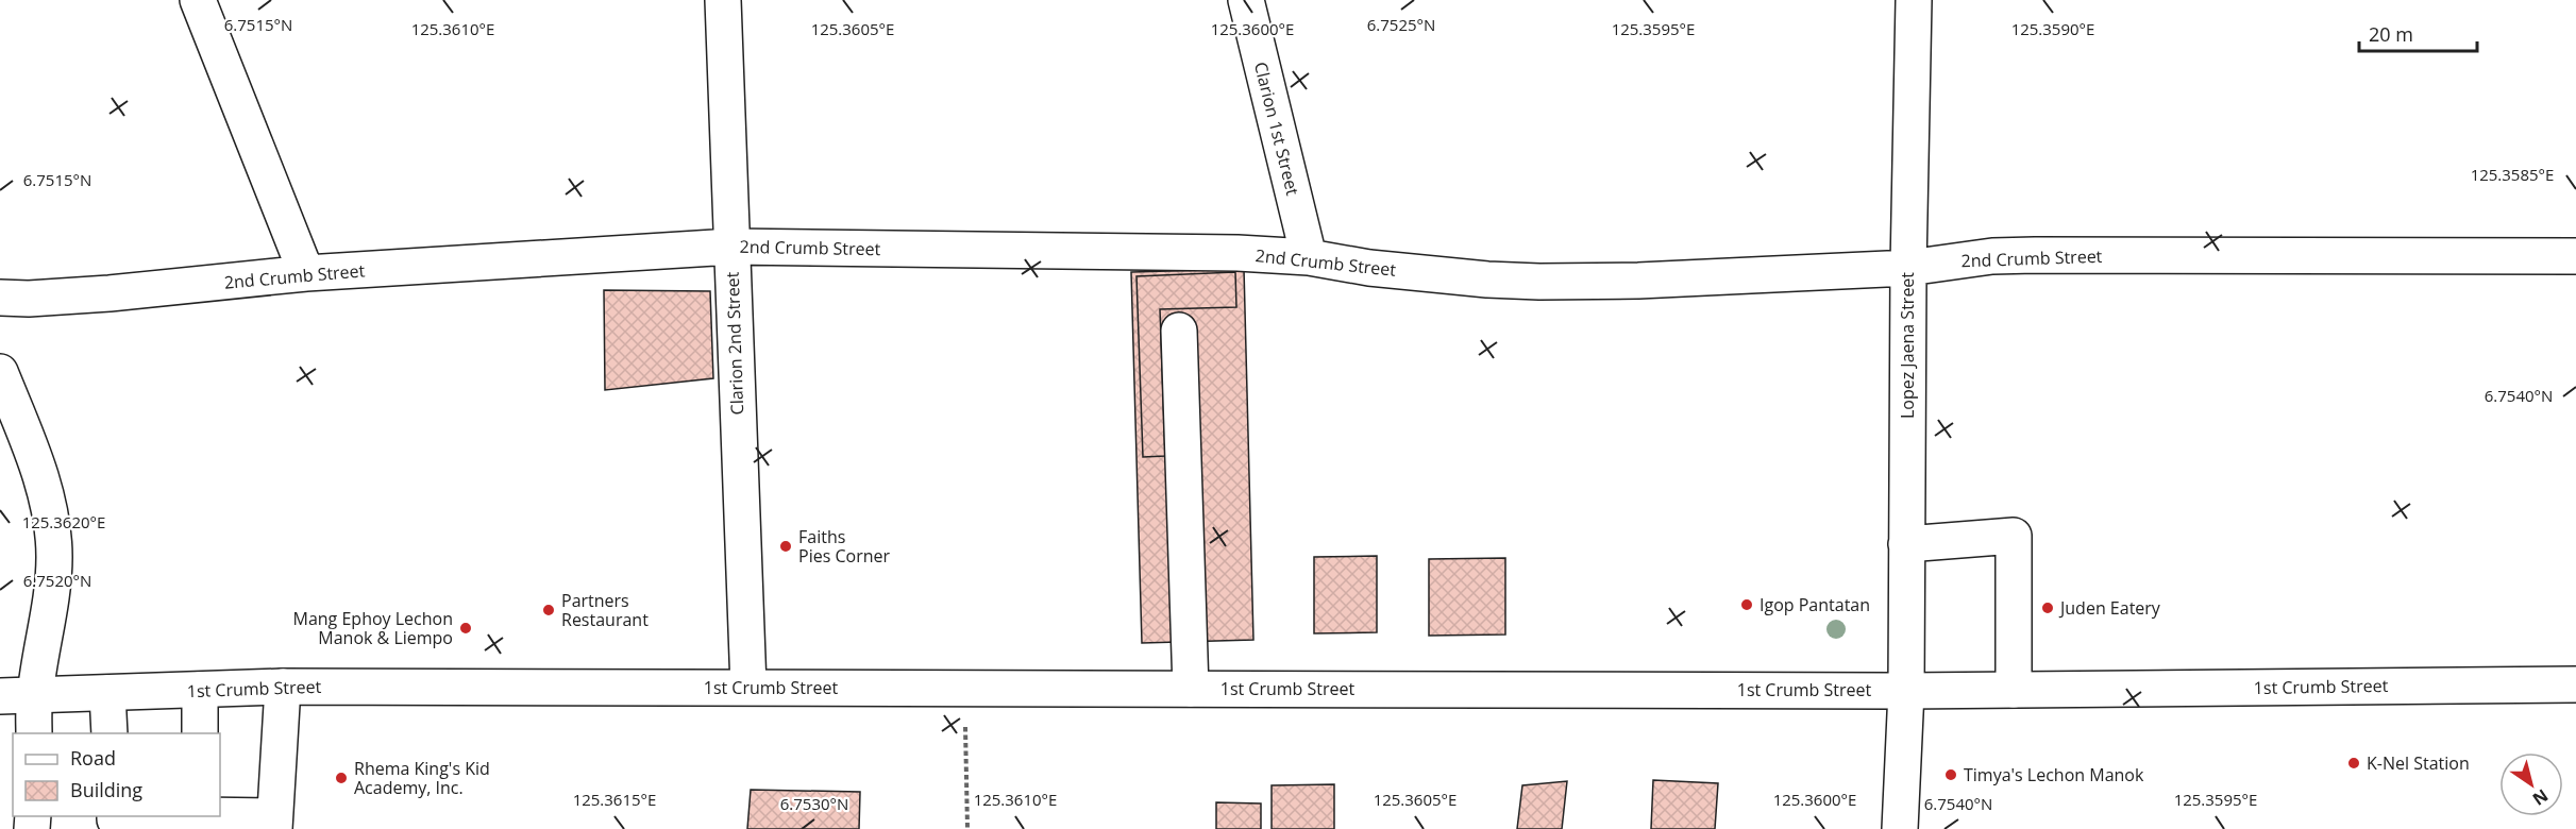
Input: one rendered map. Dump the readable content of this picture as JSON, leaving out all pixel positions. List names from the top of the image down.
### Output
{
  "streets": {
    "street": [
      "Clarion 1st Street",
      "2nd Crumb Street",
      "Clarion 2nd Street",
      "Lopez Jaena Street",
      "1st Crumb Street"
    ]
  },
  "crossings": [
    ["Clarion 1st Street", "2nd Crumb Street"],
    ["2nd Crumb Street", "Clarion 2nd Street"],
    ["2nd Crumb Street", "Lopez Jaena Street"],
    ["Clarion 2nd Street", "1st Crumb Street"],
    ["Lopez Jaena Street", "1st Crumb Street"]
  ],
  "places": [
    "Faiths Pies Corner",
    "Igop Pantatan",
    "Juden Eatery",
    "Partners Restaurant",
    "Mang Ephoy Lechon Manok & Liempo",
    "K-Nel Station",
    "Timya's Lechon Manok",
    "Rhema King's Kid Academy, Inc."
  ],
  "legend": ["Road", "Building"],
  "scale_bar": "20 m",
  "north": "bottom right",
  "coordinates": [
    "6.7515°N",
    "6.7525°N",
    "125.3610°E",
    "125.3605°E",
    "125.3600°E",
    "125.3595°E",
    "125.3590°E",
    "125.3585°E",
    "6.7540°N",
    "125.3620°E",
    "6.7520°N",
    "125.3615°E",
    "6.7530°N"
  ]
}
